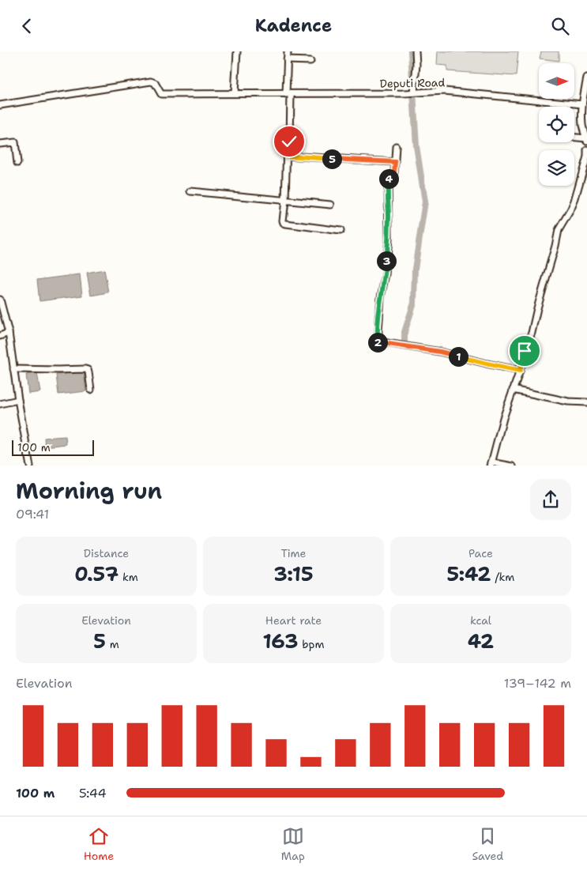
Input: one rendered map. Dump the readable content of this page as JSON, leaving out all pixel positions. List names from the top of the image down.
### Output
{
  "streets": {
    "street": ["Deputi Road"]
  },
  "scale_bar": "100 m",
  "north": "right",
  "page": {
    "header": "Kadence",
    "pins": [
      "5",
      "4",
      "3",
      "2",
      "1"
    ],
    "scale": "100 m",
    "heading": ["Morning run", "09:41"],
    "stats": [
      ["Distance", "0.57 km"],
      ["Time", "3:15"],
      ["Pace", "5:42 /km"],
      ["Elevation", "5 m"],
      ["Heart rate", "163 bpm"],
      ["kcal", "42"]
    ],
    "chart": ["Elevation", "139–142 m"],
    "list": [
      {
        "name": "100 m",
        "note": "5:44"
      }
    ],
    "tabs": ["Home", "Map", "Saved"]
  }
}
